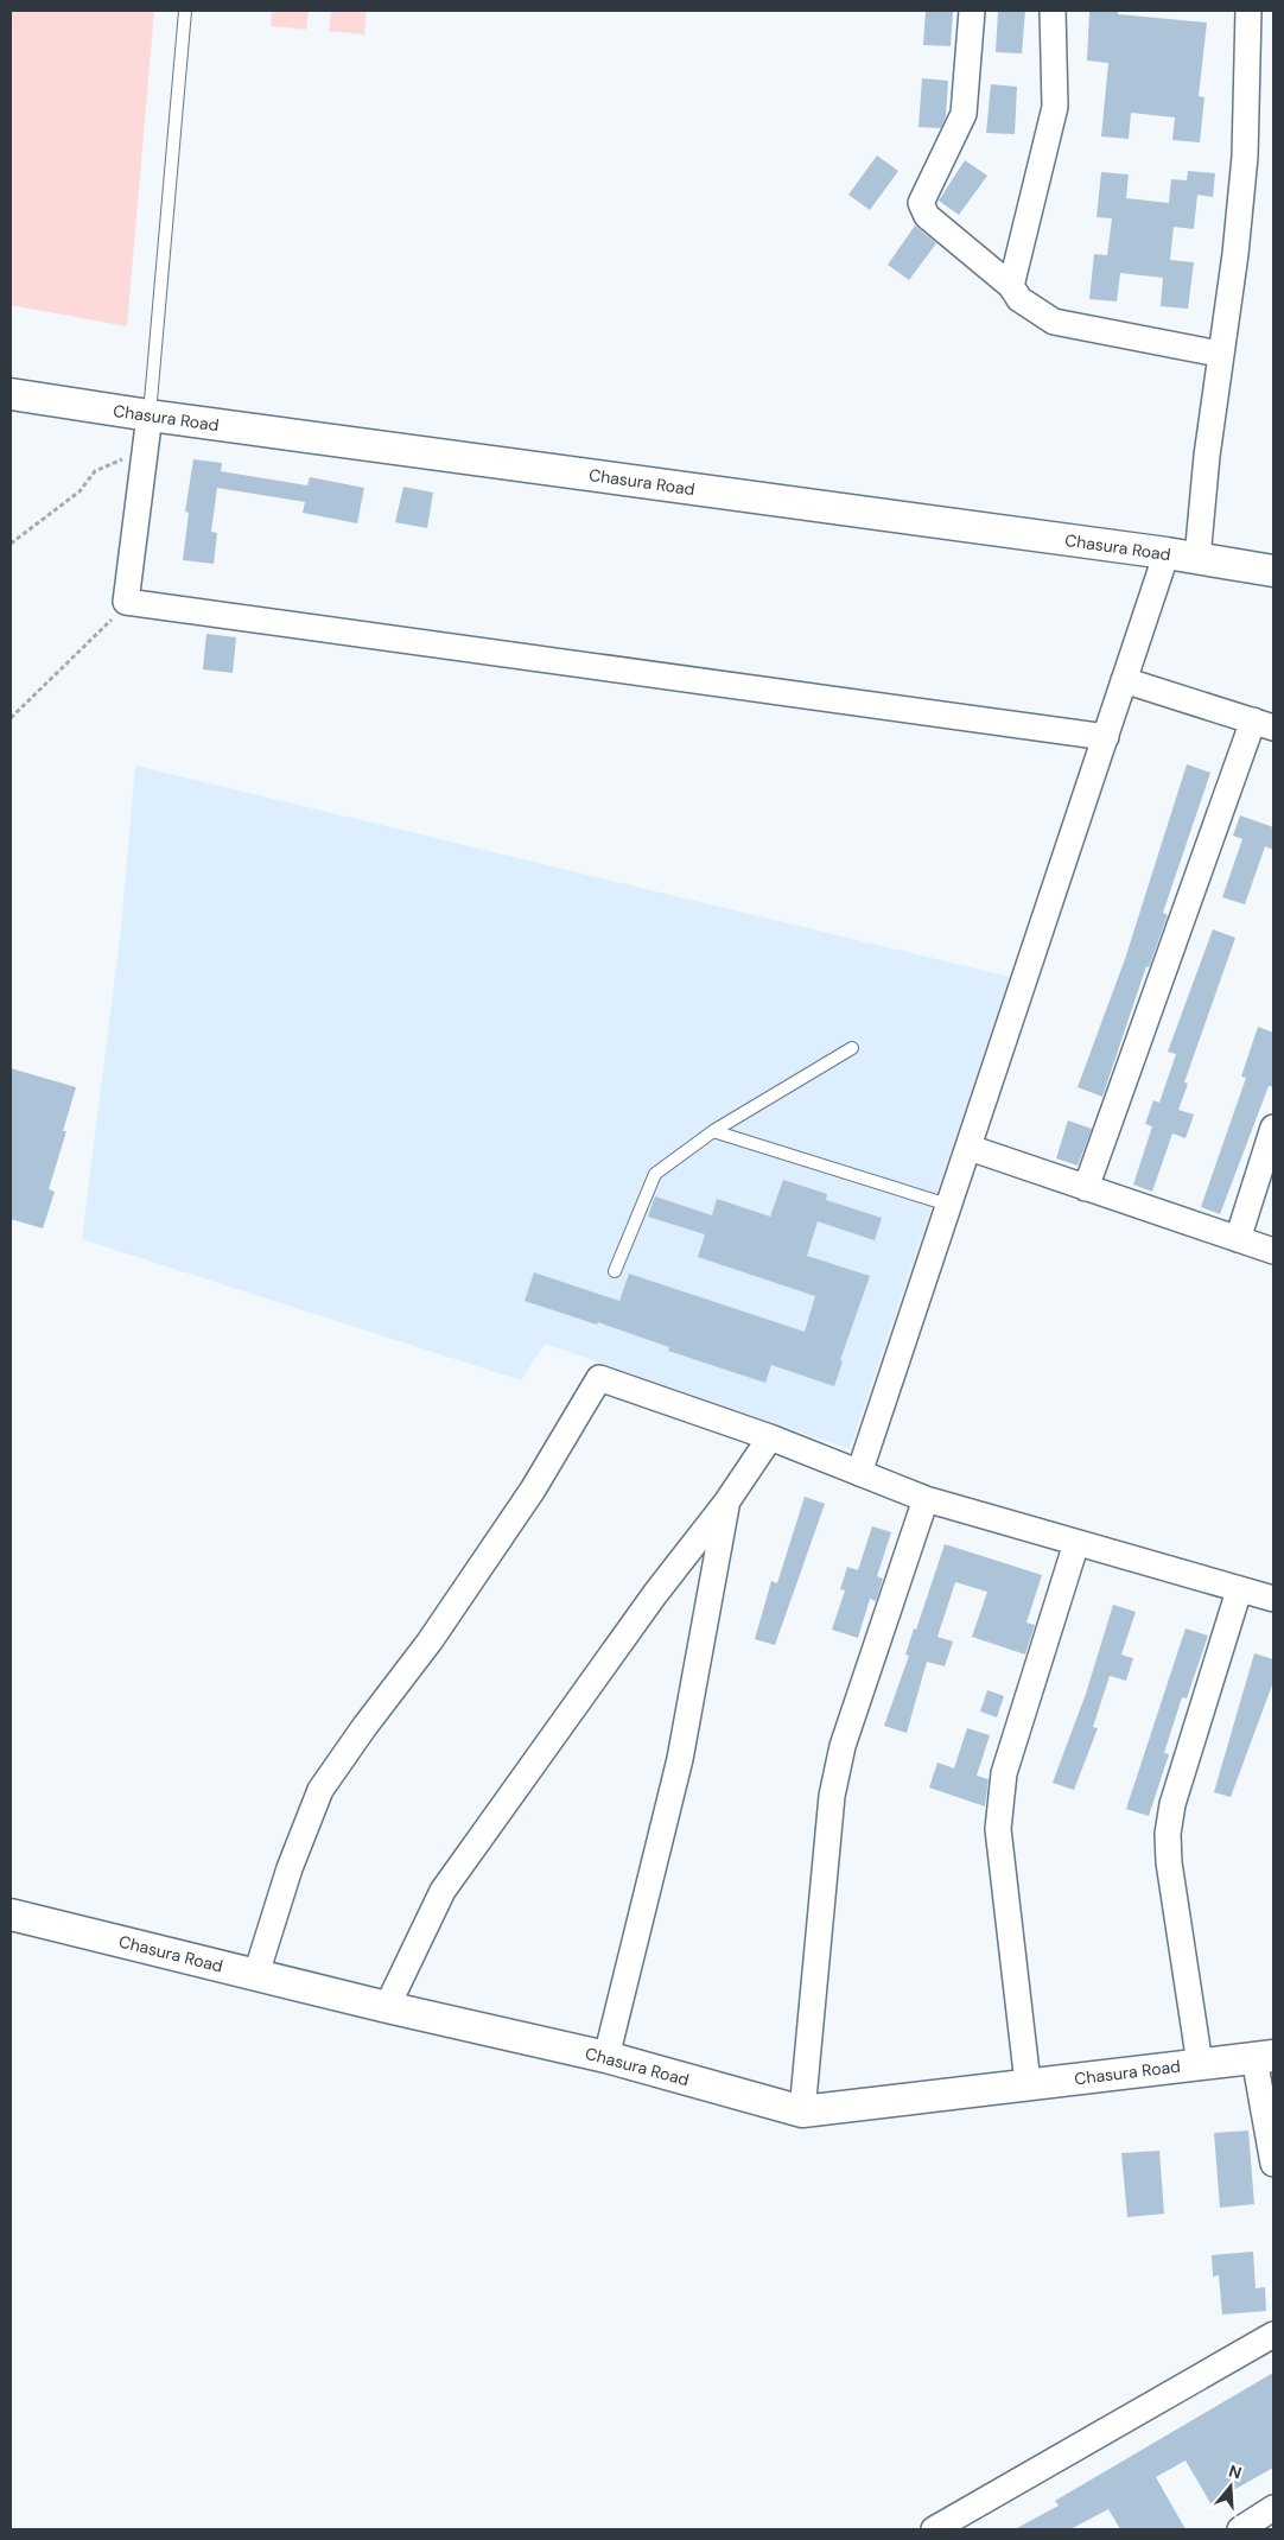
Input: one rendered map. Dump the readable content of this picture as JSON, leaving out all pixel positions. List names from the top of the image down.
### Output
{
  "streets": {
    "street": ["Chasura Road"]
  },
  "north": "top"
}
